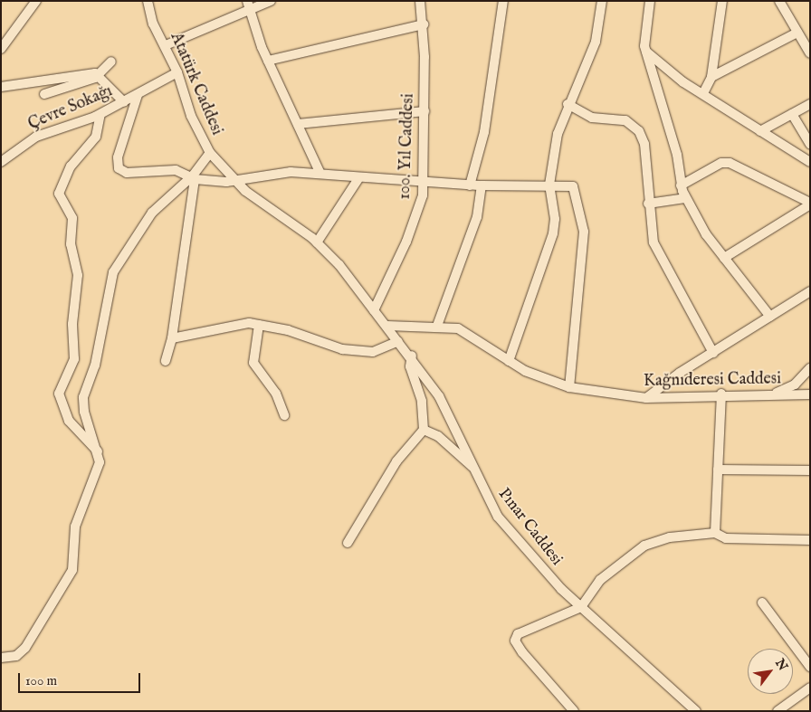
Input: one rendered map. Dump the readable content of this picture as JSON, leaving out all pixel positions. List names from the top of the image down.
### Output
{
  "streets": {
    "street": [
      "Atatürk Caddesi",
      "Çevre Sokağı",
      "100. Yıl Caddesi",
      "Kağnıderesi Caddesi",
      "Pınar Caddesi"
    ]
  },
  "crossings": [
    ["Atatürk Caddesi", "Çevre Sokağı"],
    ["Atatürk Caddesi", "Pınar Caddesi"],
    ["100. Yıl Caddesi", "Pınar Caddesi"],
    ["Kağnıderesi Caddesi", "Pınar Caddesi"]
  ],
  "scale_bar": "100 m",
  "north": "top right"
}
